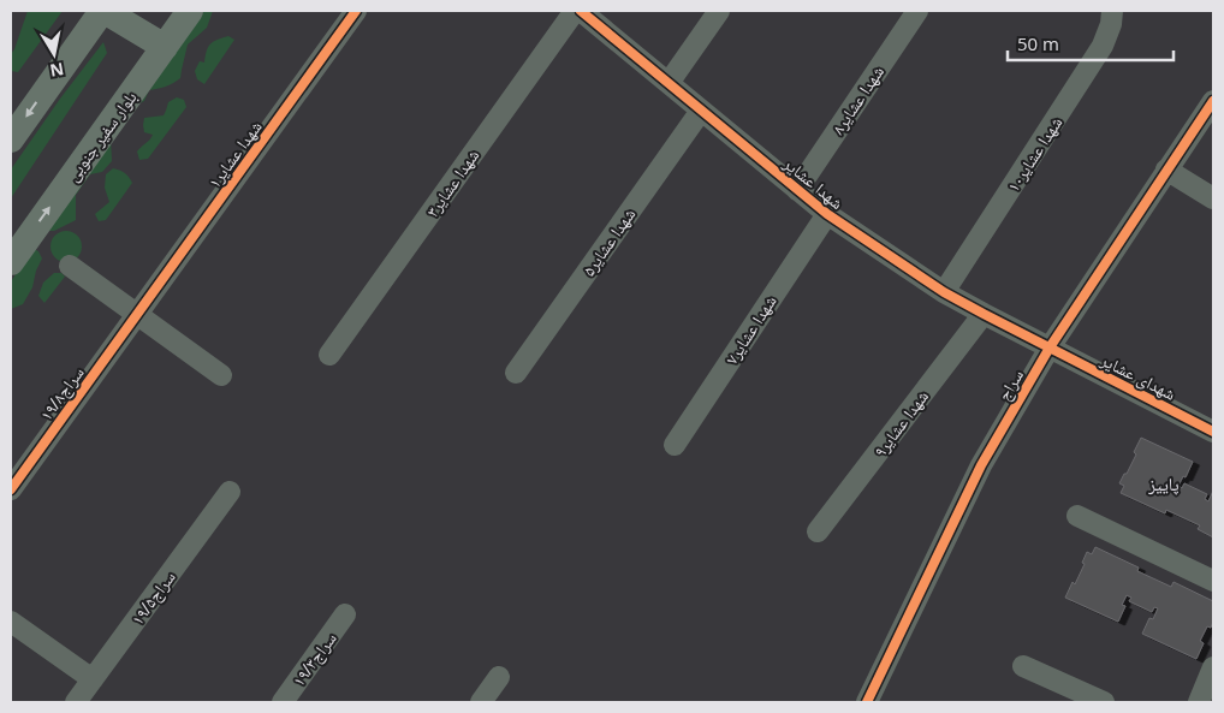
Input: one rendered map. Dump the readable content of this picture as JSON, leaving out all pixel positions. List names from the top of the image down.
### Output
{
  "streets": {
    "main road": ["بلوار سفیر جنوبی"],
    "street": [
      "شهدا عشایر۸",
      "شهدا عشایر۱",
      "شهدا عشایر۱۰",
      "شهدا عشایر۳",
      "شهدا عشایر",
      "شهدا عشایر۵",
      "شهدا عشایر۷",
      "شهدای عشایر",
      "سراج",
      "سراج۱۹/۸",
      "شهدا عشایر۹",
      "سراج۱۹/۵",
      "سراج۱۹/۳"
    ]
  },
  "crossings": [
    ["شهدا عشایر۸", "شهدا عشایر"],
    ["شهدا عشایر۱", "سراج۱۹/۸"],
    ["شهدا عشایر۱۰", "شهدا عشایر"],
    ["شهدا عشایر", "شهدا عشایر۵"],
    ["شهدا عشایر", "شهدا عشایر۷"],
    ["شهدا عشایر", "شهدای عشایر"],
    ["شهدا عشایر", "سراج"],
    ["شهدا عشایر", "شهدا عشایر۹"],
    ["شهدای عشایر", "سراج"]
  ],
  "districts": ["پاییز"],
  "scale_bar": "50 m",
  "north": "bottom"
}
